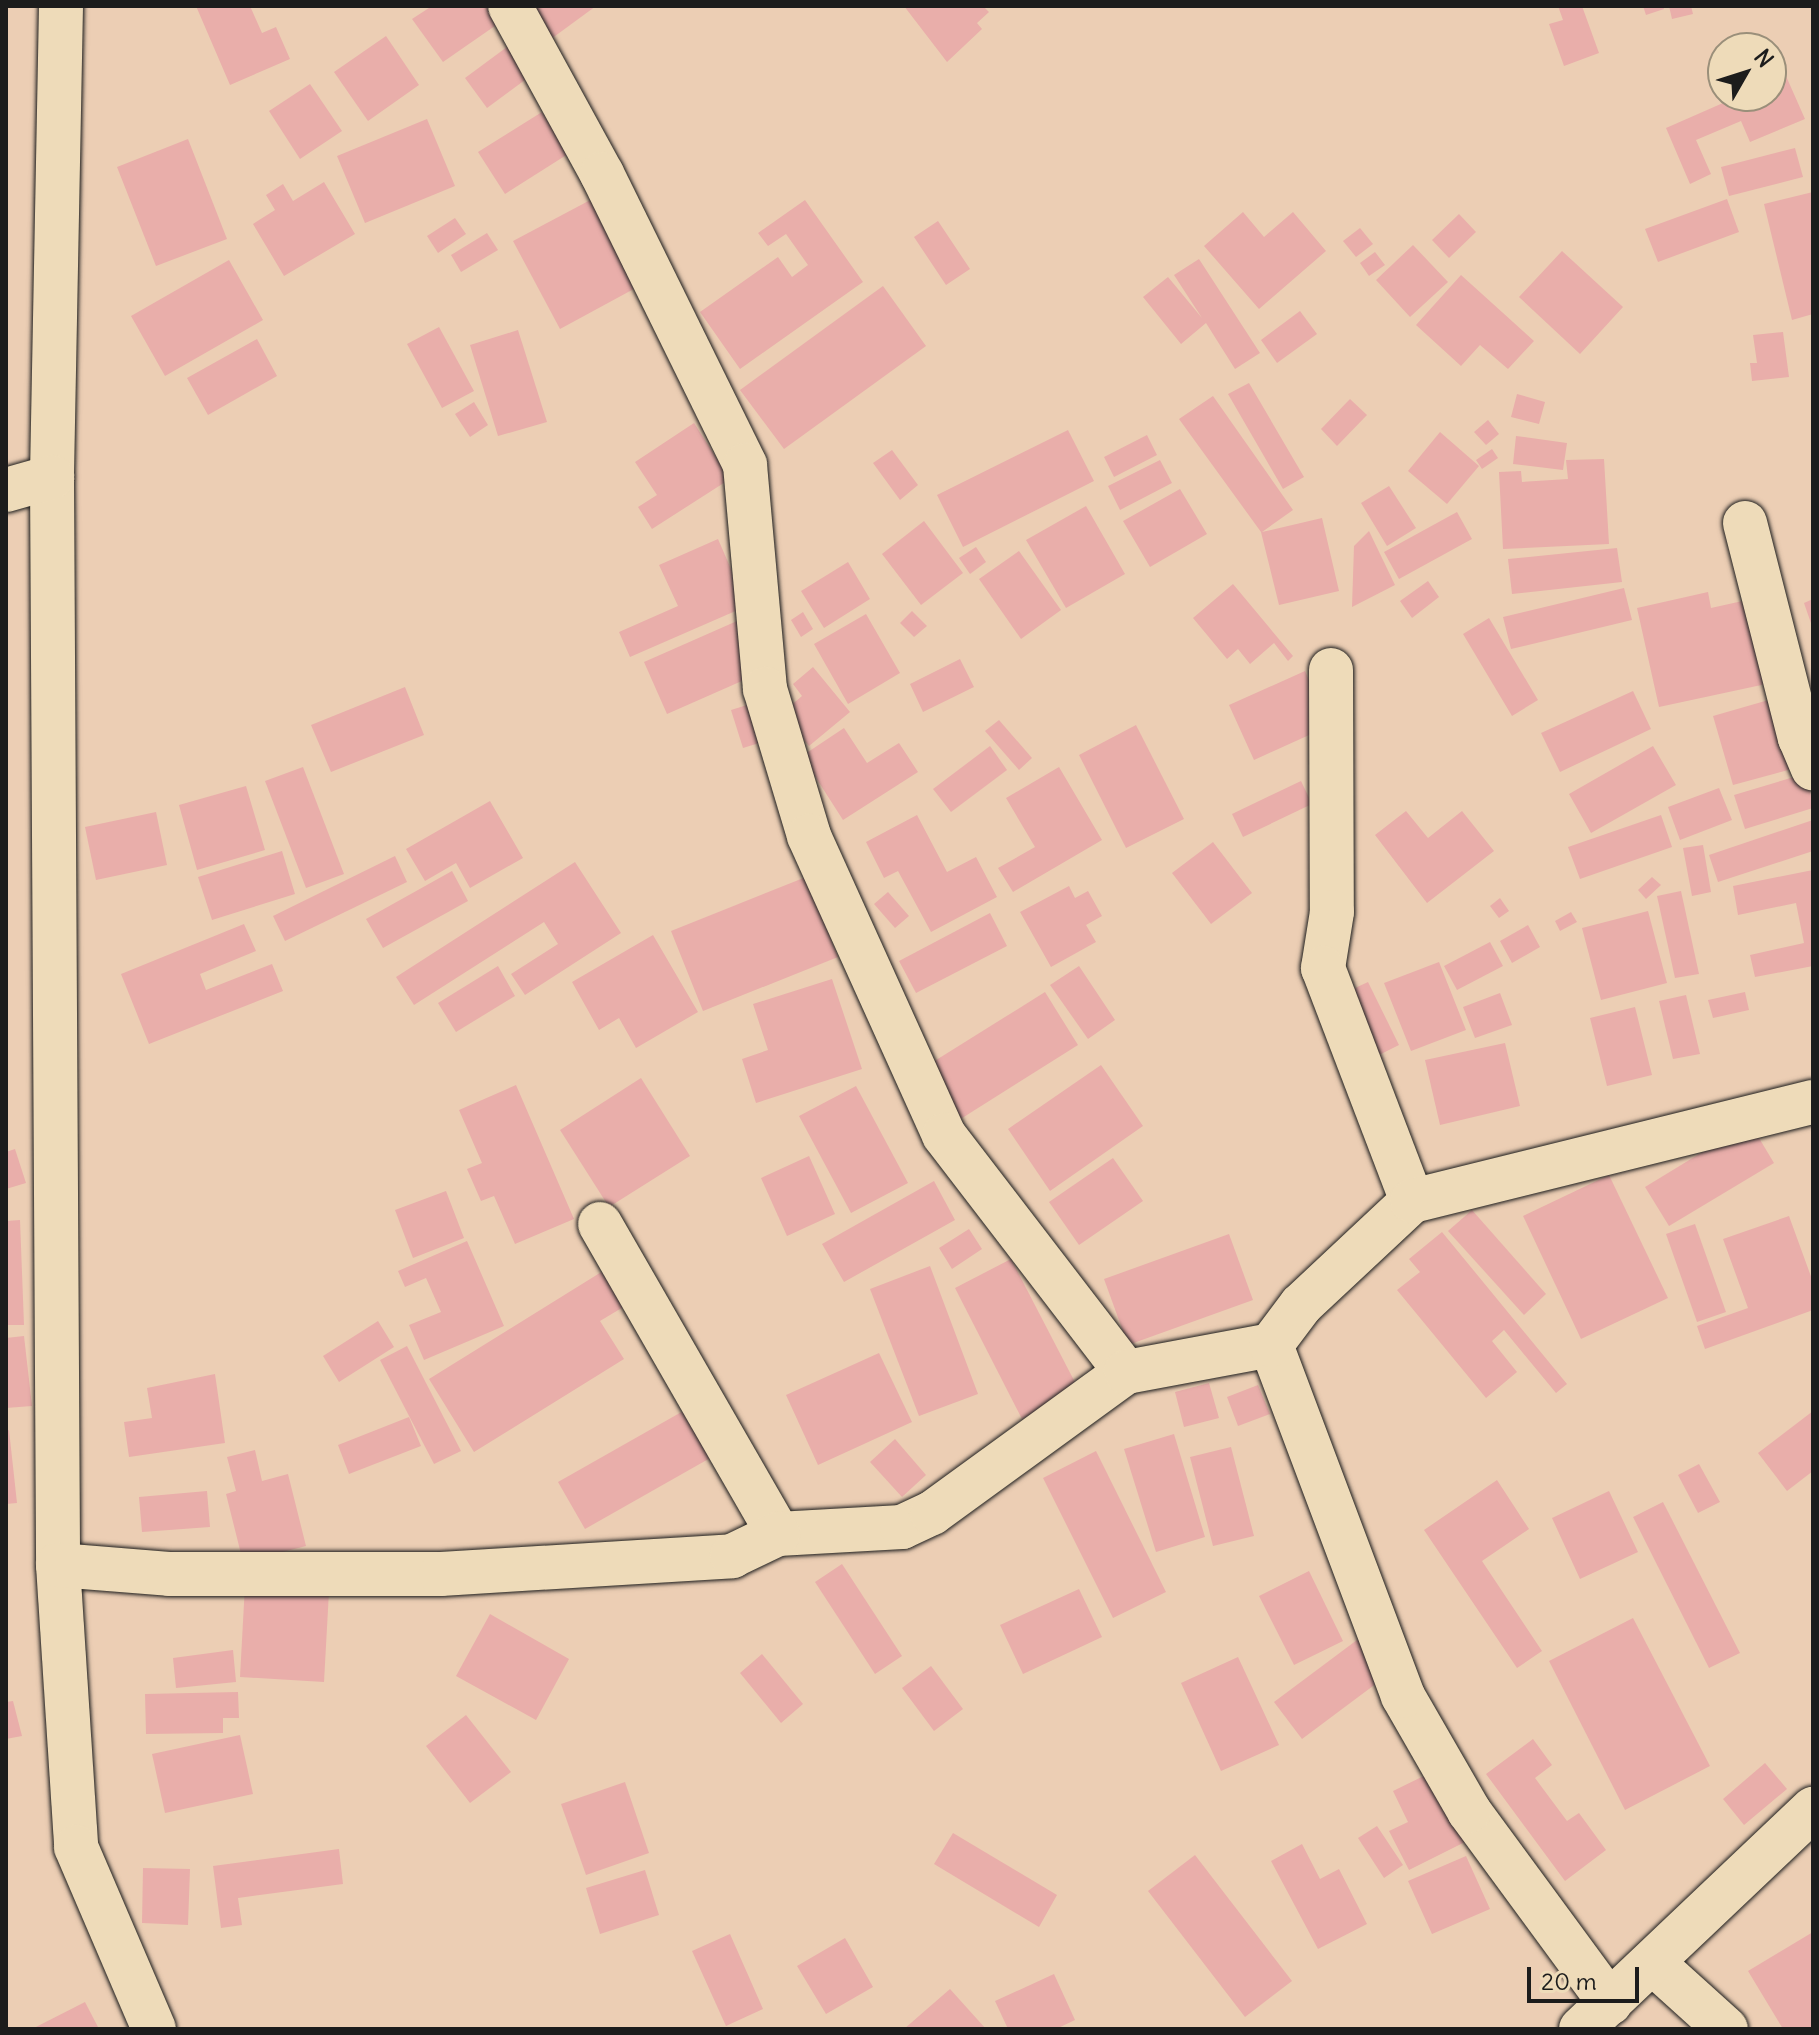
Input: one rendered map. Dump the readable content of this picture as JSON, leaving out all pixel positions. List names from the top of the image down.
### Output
{
  "scale_bar": "20 m",
  "north": "top right"
}
